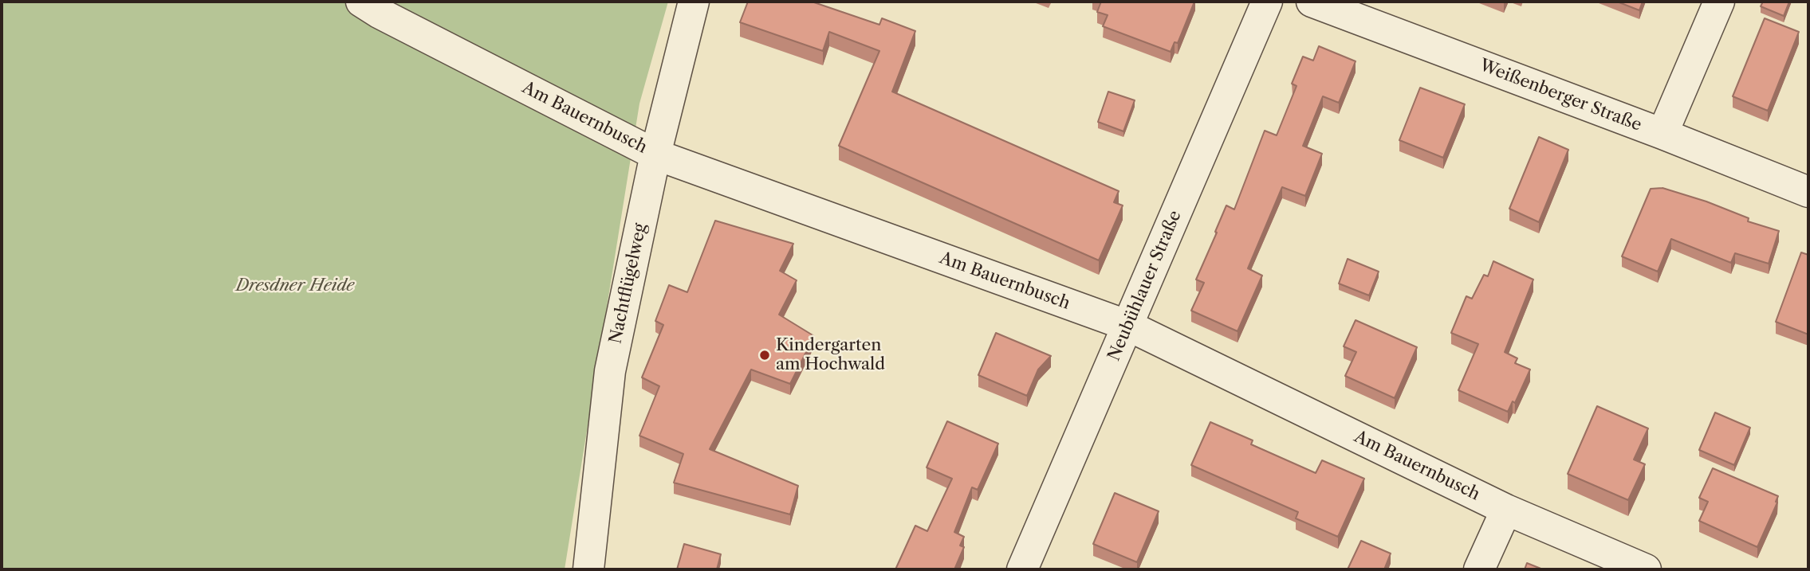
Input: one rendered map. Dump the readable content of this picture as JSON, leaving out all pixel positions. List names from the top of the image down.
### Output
{
  "streets": {
    "street": [
      "Weißenberger Straße",
      "Am Bauernbusch",
      "Nachtflügelweg",
      "Neubühlauer Straße"
    ]
  },
  "crossings": [
    ["Am Bauernbusch", "Nachtflügelweg"],
    ["Am Bauernbusch", "Neubühlauer Straße"]
  ],
  "parks": ["Dresdner Heide"],
  "places": ["Kindergarten am Hochwald"]
}
